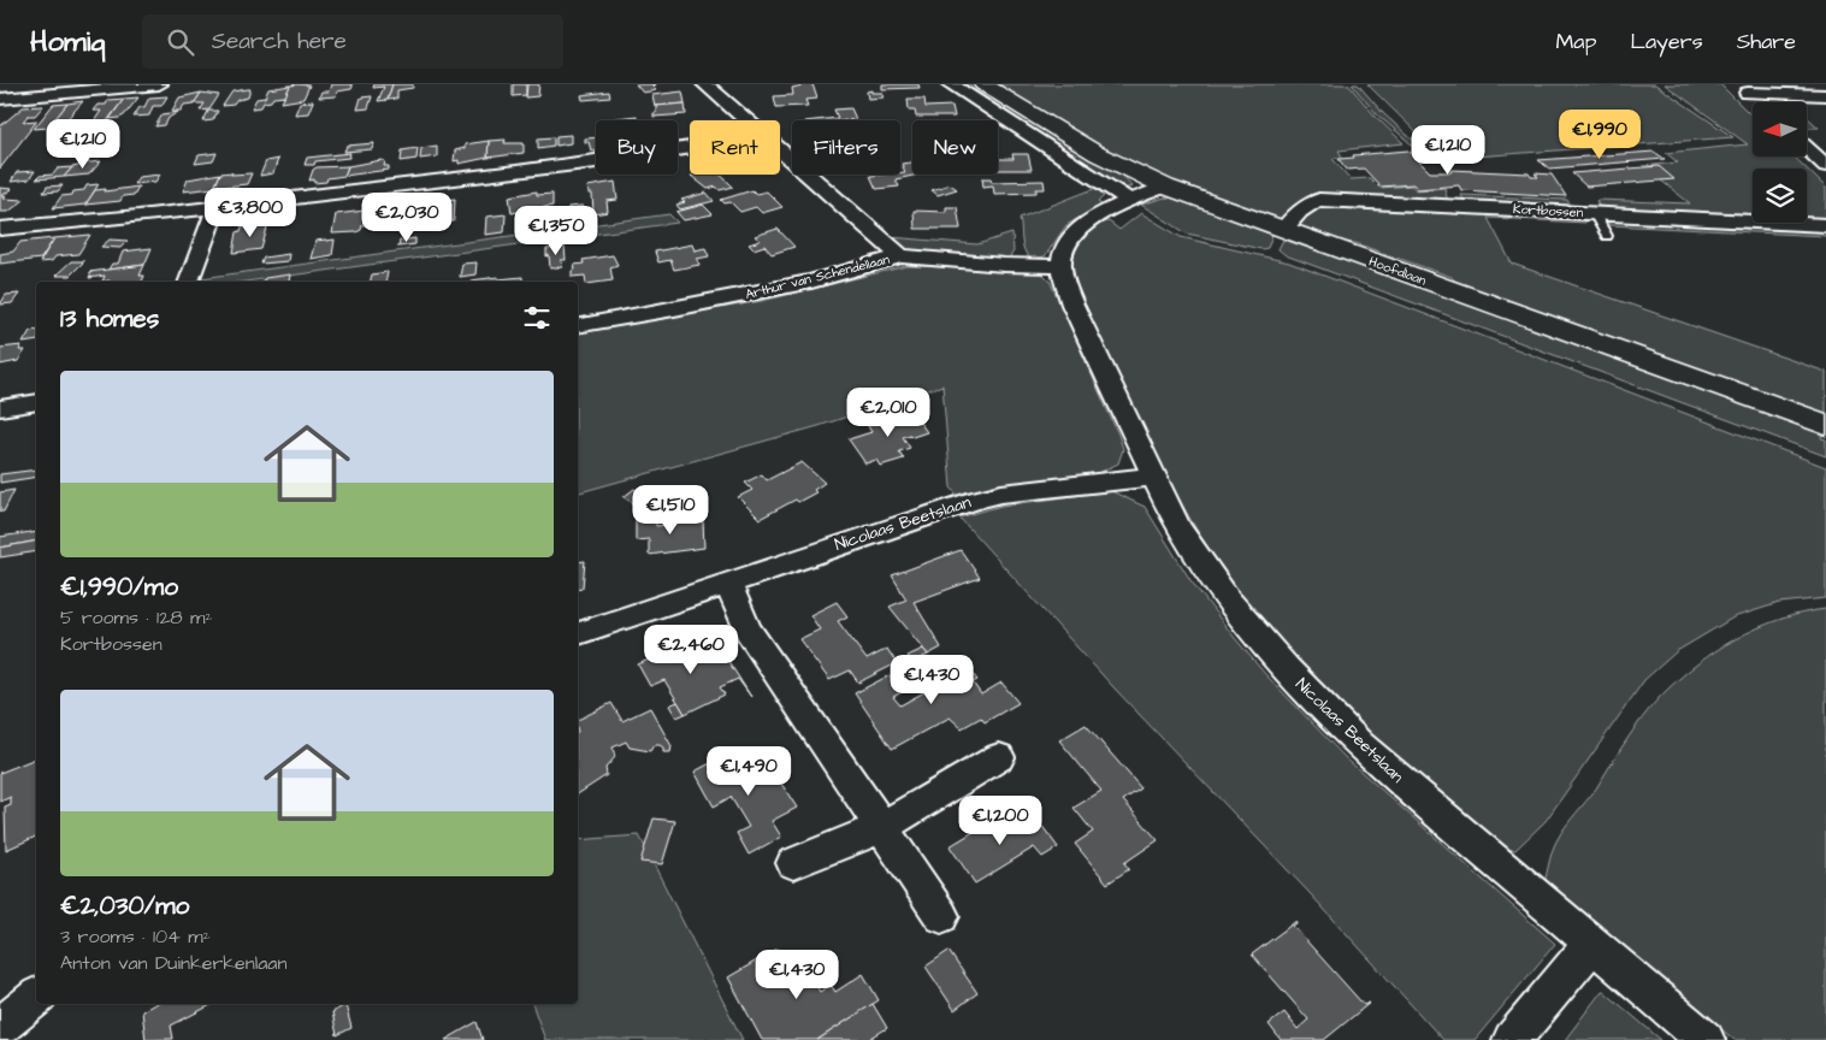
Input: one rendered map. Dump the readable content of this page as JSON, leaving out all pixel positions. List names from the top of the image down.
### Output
{
  "streets": {
    "street": [
      "Kortbossen",
      "Hoofdlaan",
      "Arthur van Schendellaan",
      "Nicolaas Beetslaan"
    ]
  },
  "crossings": [
    ["Kortbossen", "Hoofdlaan"],
    ["Arthur van Schendellaan", "Nicolaas Beetslaan"]
  ],
  "north": "left",
  "page": {
    "header": "Homiq",
    "search": "Search here",
    "nav": ["Map", "Layers", "Share"],
    "price": [
      "€1,990",
      "€1,210",
      "€1,210",
      "€3,800",
      "€2,030",
      "€1,350",
      "€2,010",
      "€1,510",
      "€2,460",
      "€1,430",
      "€1,490",
      "€1,200",
      "€1,430"
    ],
    "chip": [
      "Buy",
      "Rent",
      "Filters",
      "New"
    ],
    "heading": "13 homes",
    "list": [
      {
        "name": "€1,990/mo",
        "note": "5 rooms · 128 m² · Kortbossen"
      },
      {
        "name": "€2,030/mo",
        "note": "3 rooms · 104 m² · Anton van Duinkerkenlaan"
      }
    ]
  }
}
